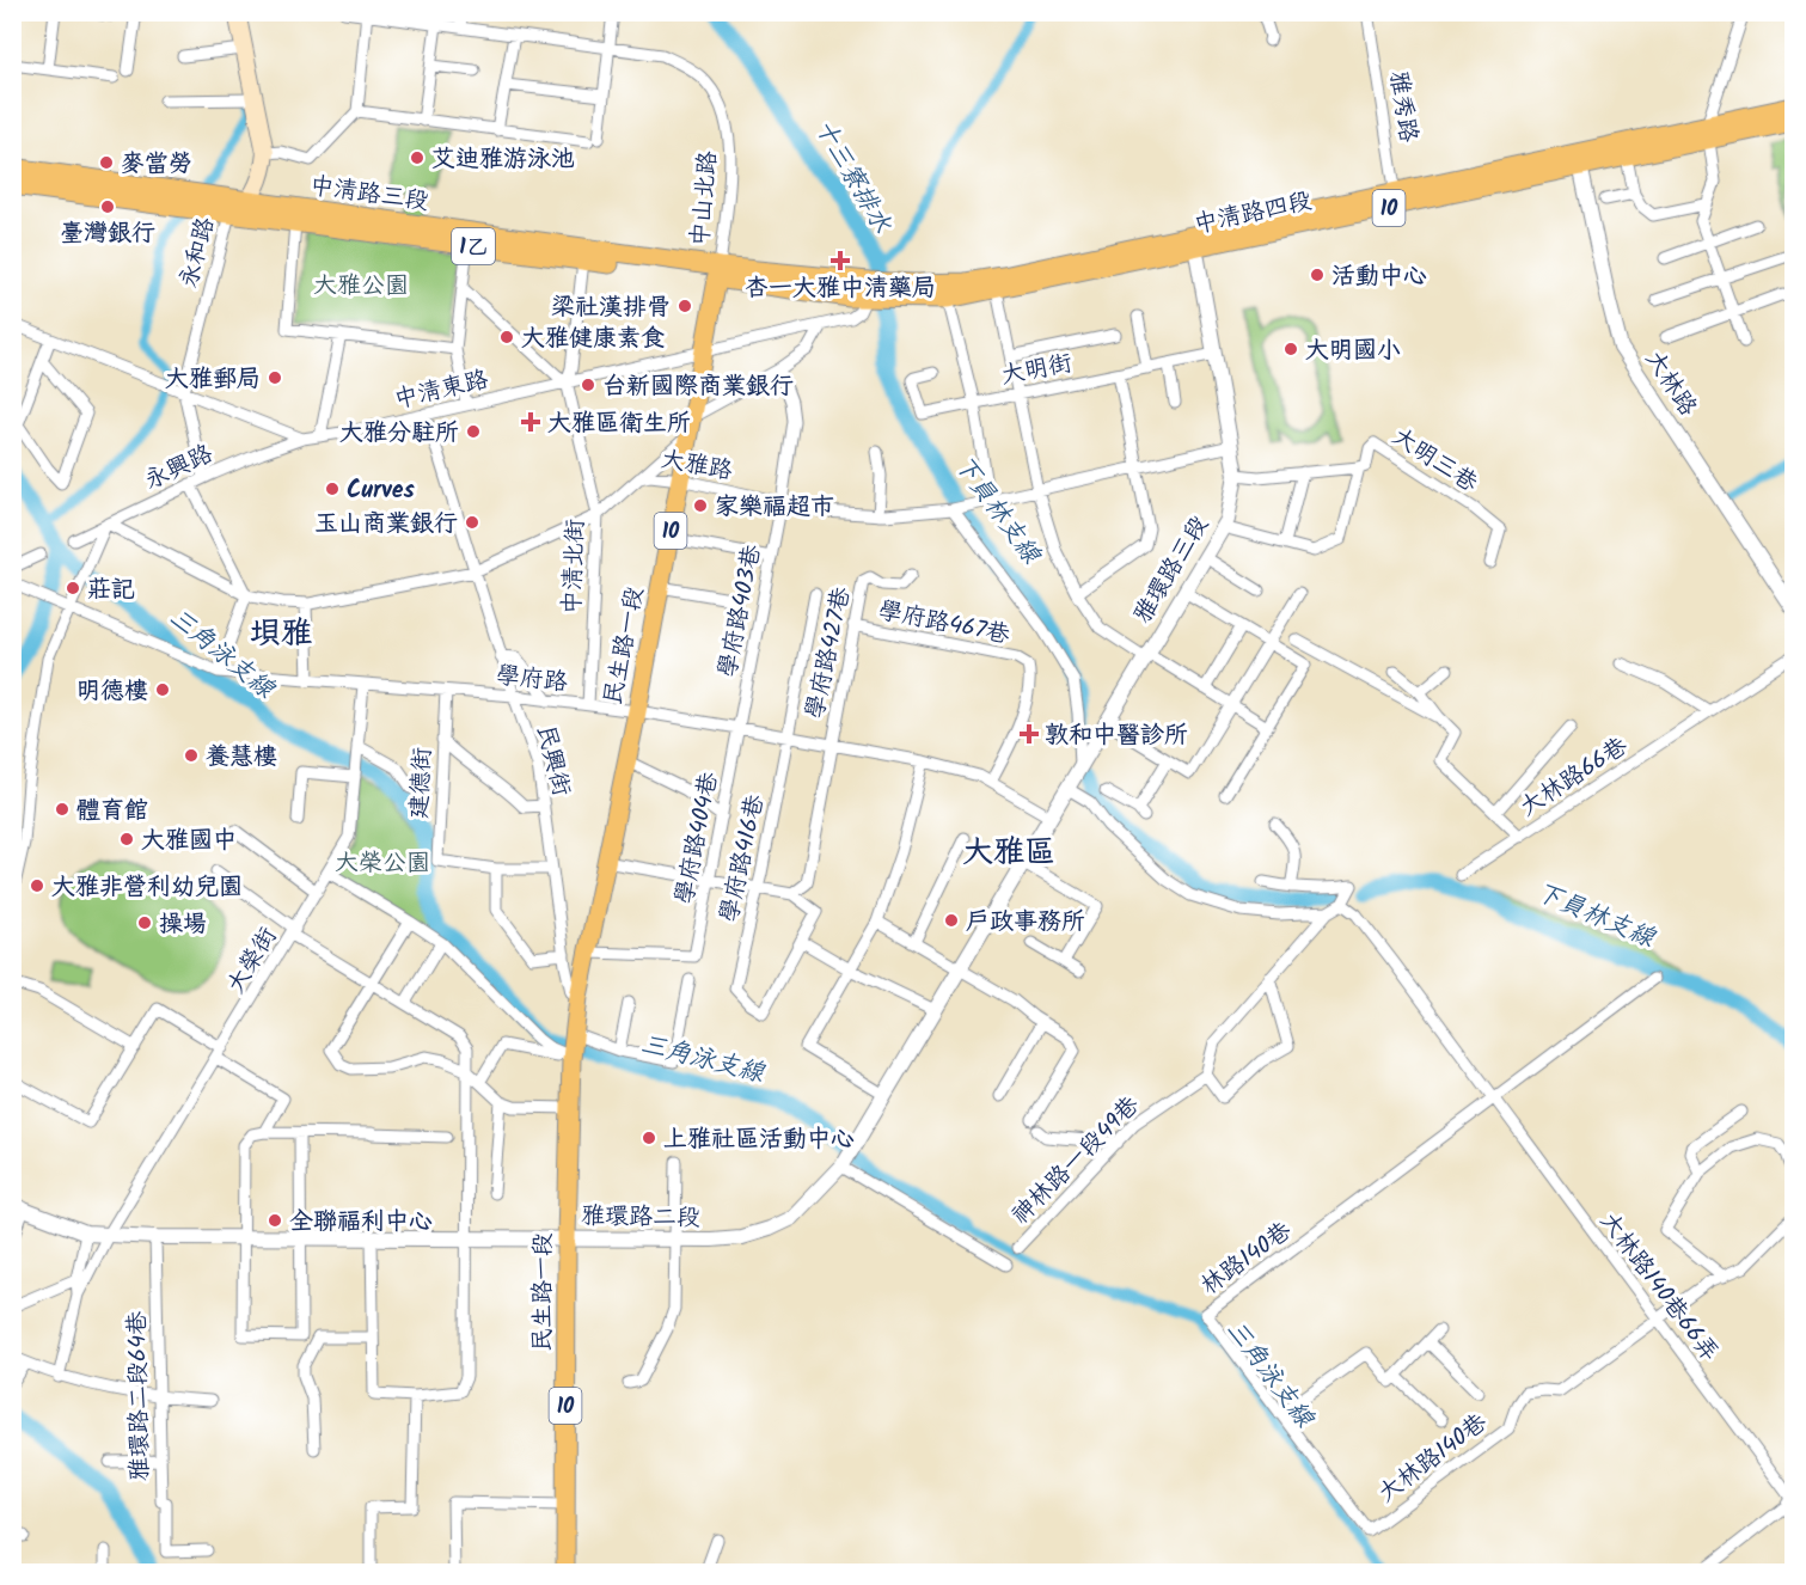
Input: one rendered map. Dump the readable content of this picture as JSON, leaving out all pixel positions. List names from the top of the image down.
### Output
{
  "streets": {
    "main road": [
      "中清路三段",
      "10",
      "中清路四段",
      "1乙",
      "永和路",
      "民生路一段"
    ],
    "street": [
      "雅秀路",
      "中山北路",
      "大明街",
      "大林路",
      "中清東路",
      "大明三巷",
      "大雅路",
      "永興路",
      "中清北街",
      "雅環路三段",
      "學府路403巷",
      "學府路467巷",
      "學府路427巷",
      "學府路",
      "民興街",
      "大林路66巷",
      "建德街",
      "學府路404巷",
      "學府路416巷",
      "大榮街",
      "神林路一段49巷",
      "雅環路二段",
      "林路140巷",
      "大林路140巷66弄",
      "雅環路二段64巷",
      "大林路140巷"
    ]
  },
  "crossings": [
    ["雅秀路", "中清路四段"],
    ["中清路三段", "中山北路"],
    ["中清路三段", "中清路四段"],
    ["中清路三段", "永和路"],
    ["中清路三段", "中清北街"],
    ["中清路三段", "民生路一段"],
    ["中山北路", "中清路四段"],
    ["中山北路", "民生路一段"],
    ["10", "民生路一段"],
    ["中清路四段", "大林路"],
    ["中清路四段", "中清東路"],
    ["中清路四段", "雅環路三段"],
    ["中清路四段", "民生路一段"],
    ["永和路", "中清東路"],
    ["永和路", "永興路"],
    ["大明街", "雅環路三段"],
    ["中清東路", "永興路"],
    ["中清東路", "中清北街"],
    ["中清東路", "民生路一段"],
    ["中清東路", "民興街"],
    ["大雅路", "永興路"],
    ["大雅路", "中清北街"],
    ["大雅路", "雅環路三段"],
    ["大雅路", "學府路403巷"],
    ["大雅路", "民生路一段"],
    ["大雅路", "民興街"],
    ["中清北街", "學府路"],
    ["雅環路三段", "學府路"],
    ["雅環路三段", "雅環路二段"],
    ["學府路403巷", "學府路"],
    ["學府路403巷", "學府路404巷"],
    ["學府路467巷", "學府路427巷"],
    ["學府路467巷", "學府路"],
    ["民生路一段", "學府路"],
    ["民生路一段", "民興街"],
    ["民生路一段", "學府路404巷"],
    ["民生路一段", "雅環路二段"],
    ["學府路427巷", "學府路"],
    ["學府路", "民興街"],
    ["學府路", "建德街"],
    ["學府路", "學府路404巷"],
    ["學府路", "學府路416巷"],
    ["學府路", "大榮街"],
    ["學府路", "雅環路二段"],
    ["民興街", "建德街"],
    ["大榮街", "雅環路二段"],
    ["雅環路二段", "雅環路二段64巷"],
    ["林路140巷", "大林路140巷66弄"],
    ["林路140巷", "大林路140巷"],
    ["大林路140巷66弄", "大林路140巷"]
  ],
  "districts": ["垻雅", "大雅區"],
  "water": ["十三寮排水", "下員林支線", "三角泳支線"],
  "parks": ["大雅公園", "大榮公園"],
  "places": {
    "other": [
      "艾迪雅游泳池",
      "麥當勞",
      "臺灣銀行",
      "活動中心",
      "梁社漢排骨",
      "大雅健康素食",
      "大明國小",
      "大雅郵局",
      "台新國際商業銀行",
      "大雅分駐所",
      "Curves",
      "家樂福超市",
      "玉山商業銀行",
      "莊記",
      "明德樓",
      "養慧樓",
      "體育館",
      "大雅國中",
      "大雅非營利幼兒園",
      "戶政事務所",
      "操場",
      "上雅社區活動中心",
      "全聯福利中心"
    ],
    "health": ["杏一大雅中清藥局", "大雅區衛生所", "敦和中醫診所"]
  }
}
